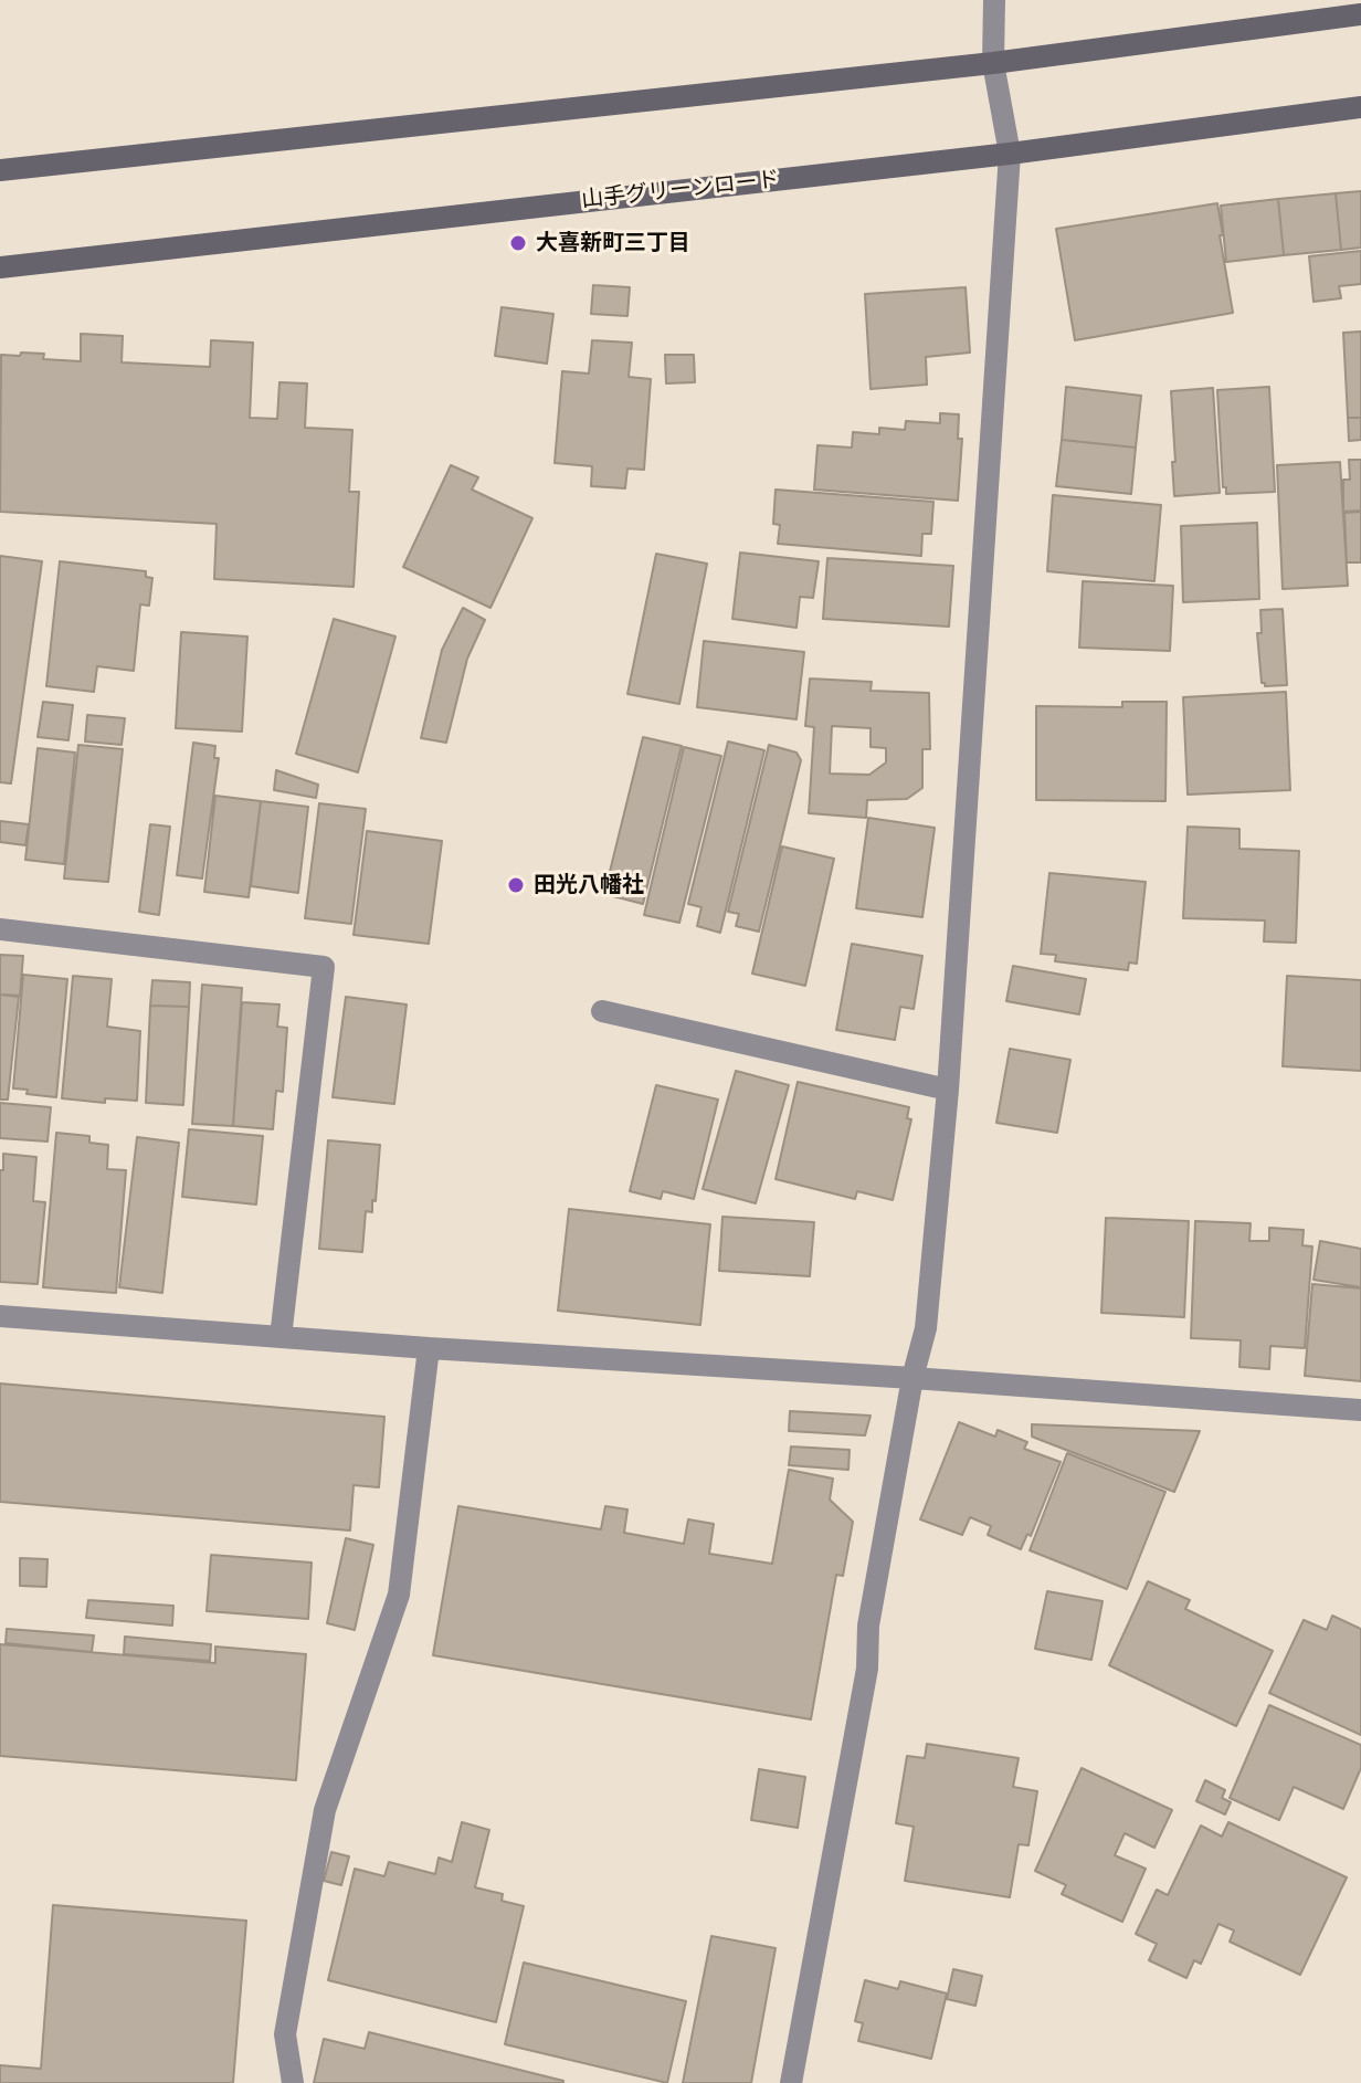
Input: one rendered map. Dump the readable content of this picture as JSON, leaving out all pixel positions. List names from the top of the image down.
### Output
{
  "streets": {
    "street": ["山手グリーンロード"]
  },
  "places": ["大喜新町三丁目", "田光八幡社"]
}
